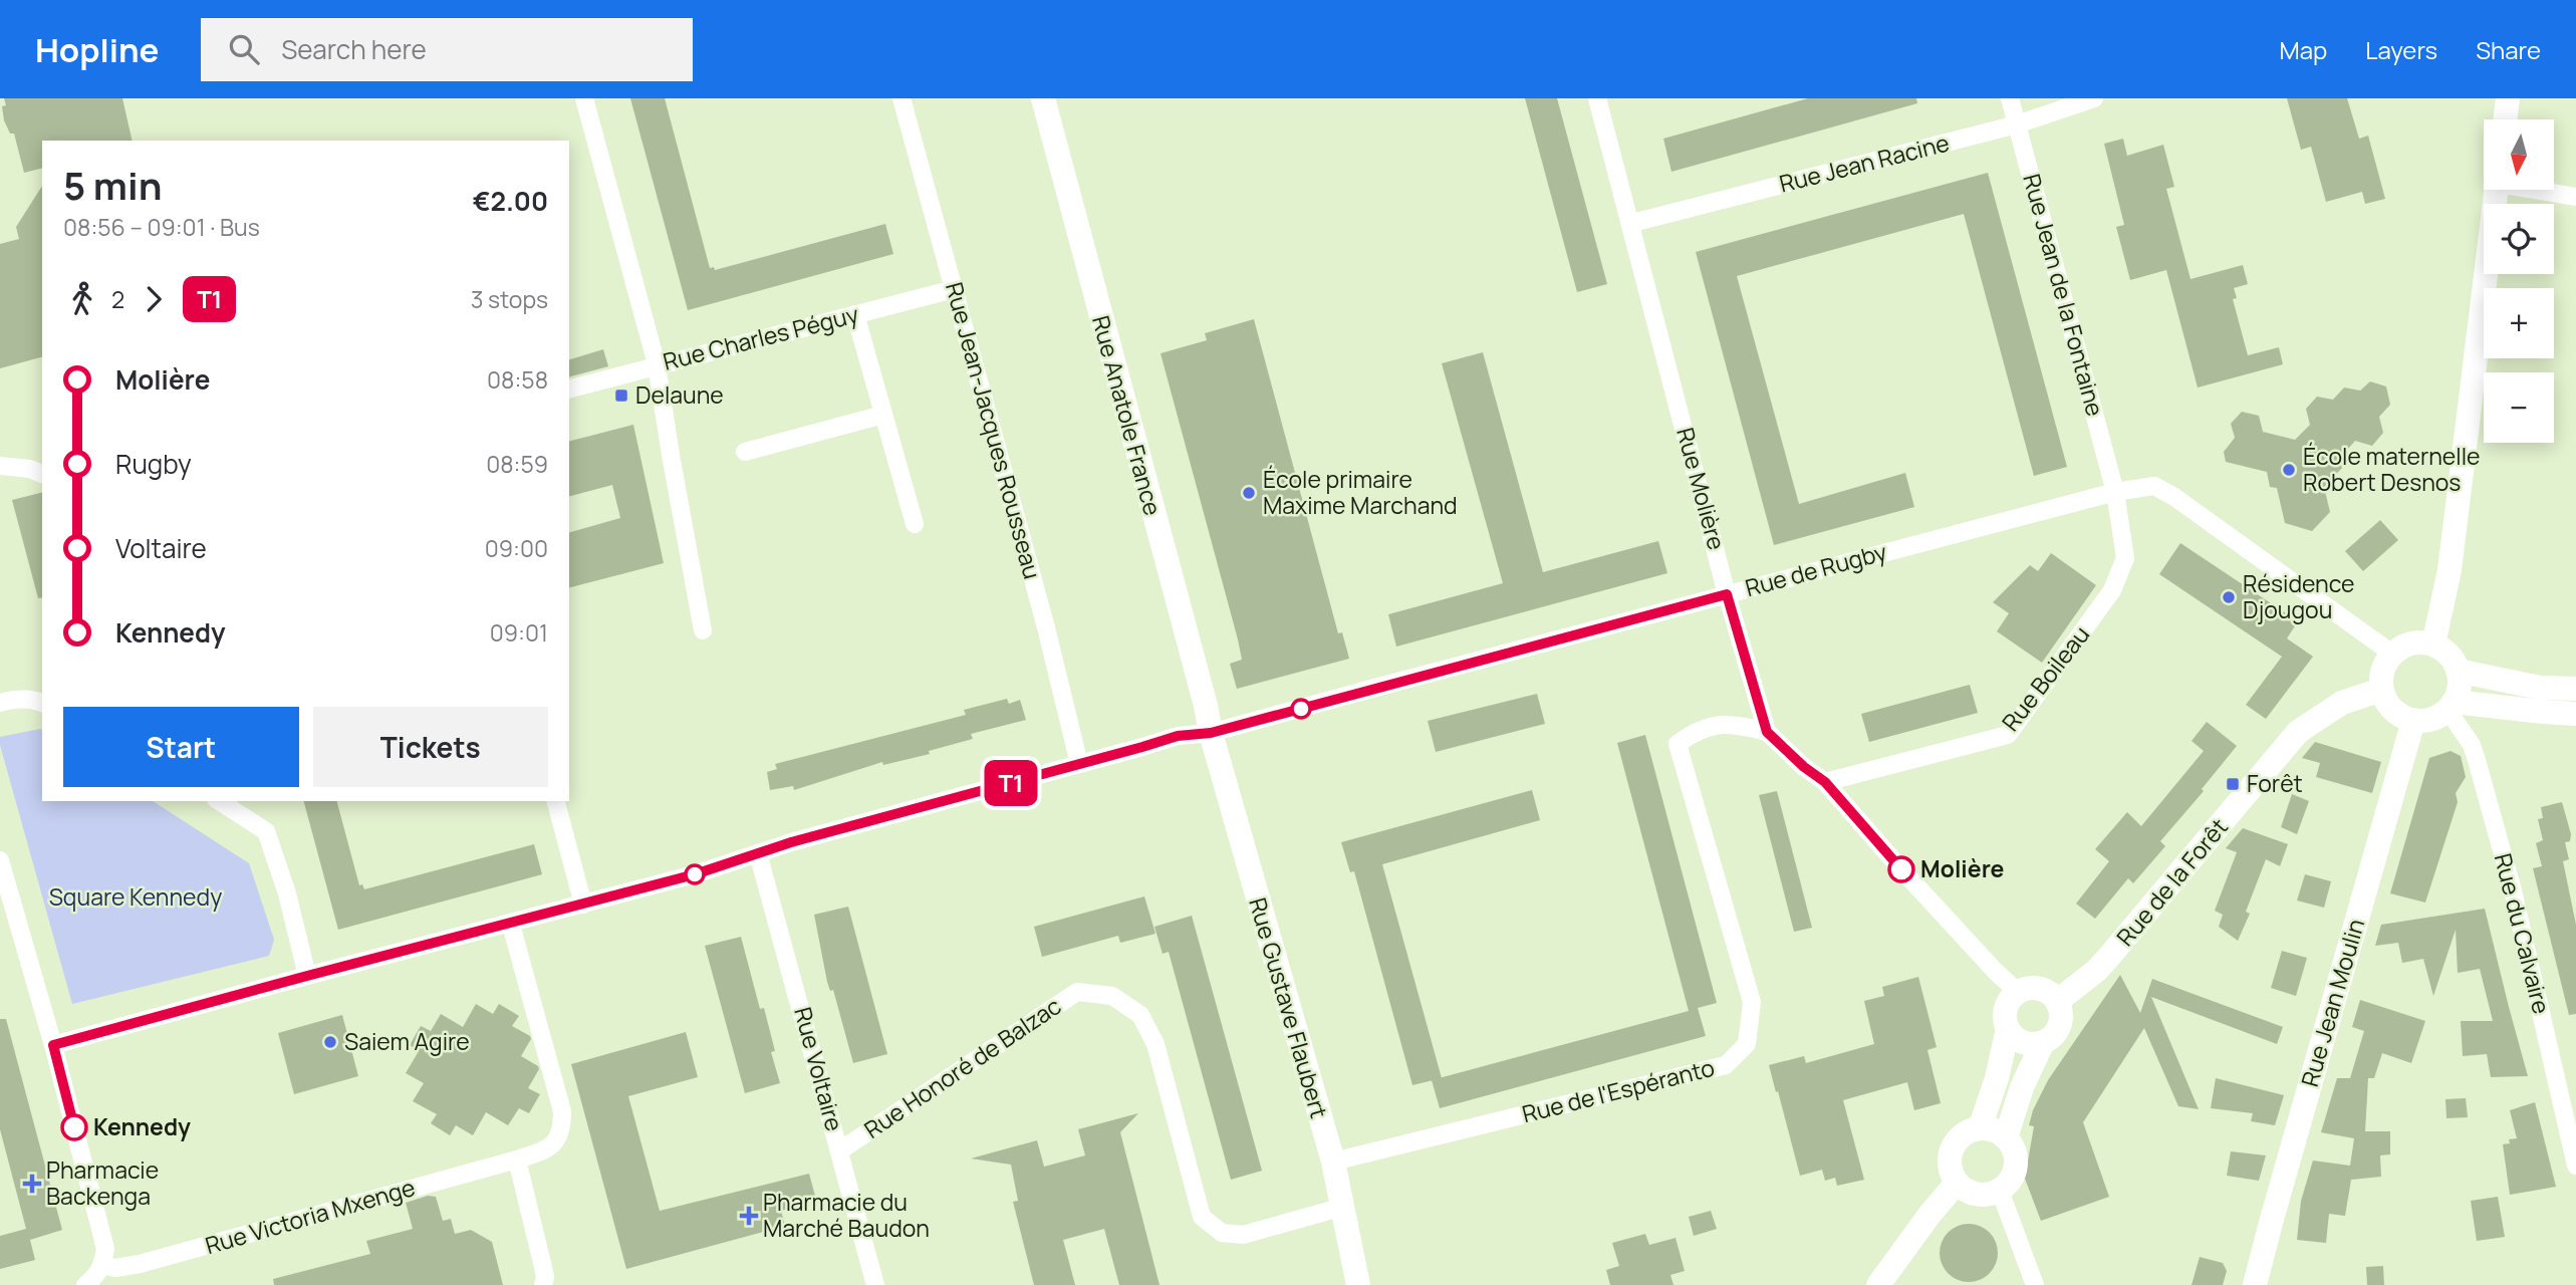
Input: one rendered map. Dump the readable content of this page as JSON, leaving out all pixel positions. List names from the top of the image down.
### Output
{
  "streets": {
    "street": [
      "Rue Jean Racine",
      "Rue Jean de la Fontaine",
      "Rue Charles Péguy",
      "Rue Anatole France",
      "Rue Jean-Jacques Rousseau",
      "Rue Molière",
      "Rue de Rugby",
      "Rue Boileau",
      "Rue de la Forêt",
      "Rue du Calvaire",
      "Rue Jean Moulin",
      "Rue Gustave Flaubert",
      "Rue Honoré de Balzac",
      "Rue Voltaire",
      "Rue de l'Espéranto",
      "Rue Victoria Mxenge"
    ]
  },
  "crossings": [
    ["Rue Jean Racine", "Rue Jean de la Fontaine"],
    ["Rue Jean Racine", "Rue Molière"],
    ["Rue Jean de la Fontaine", "Rue de Rugby"],
    ["Rue Jean de la Fontaine", "Rue Boileau"],
    ["Rue Charles Péguy", "Rue Jean-Jacques Rousseau"],
    ["Rue Anatole France", "Rue de Rugby"],
    ["Rue Anatole France", "Rue Gustave Flaubert"],
    ["Rue Jean-Jacques Rousseau", "Rue de Rugby"],
    ["Rue Molière", "Rue de Rugby"],
    ["Rue Molière", "Rue de l'Espéranto"],
    ["Rue de Rugby", "Rue Boileau"],
    ["Rue de Rugby", "Rue de la Forêt"],
    ["Rue de Rugby", "Rue du Calvaire"],
    ["Rue de Rugby", "Rue Jean Moulin"],
    ["Rue de Rugby", "Rue Gustave Flaubert"],
    ["Rue de Rugby", "Rue Voltaire"],
    ["Rue de Rugby", "Rue Victoria Mxenge"],
    ["Rue de la Forêt", "Rue du Calvaire"],
    ["Rue de la Forêt", "Rue Jean Moulin"],
    ["Rue du Calvaire", "Rue Jean Moulin"],
    ["Rue Gustave Flaubert", "Rue Honoré de Balzac"],
    ["Rue Gustave Flaubert", "Rue de l'Espéranto"],
    ["Rue Honoré de Balzac", "Rue Voltaire"]
  ],
  "parks": ["Square Kennedy"],
  "places": {
    "transit": ["Delaune", "Forêt"],
    "other": [
      "École maternelle Robert Desnos",
      "École primaire Maxime Marchand",
      "Résidence Djougou",
      "Molière",
      "Saiem Agire",
      "Kennedy"
    ],
    "health": ["Pharmacie Backenga", "Pharmacie du Marché Baudon"]
  },
  "lines": ["bus line T1"],
  "north": "bottom",
  "page": {
    "header": "Hopline",
    "search": "Search here",
    "nav": ["Map", "Layers", "Share"],
    "on_map": "T1",
    "map_buttons": ["+", "−"],
    "heading": ["5 min", "08:56 – 09:01 · Bus", "€2.00"],
    "legs": ["2", "T1", "3 stops"],
    "list": [
      {
        "name": "Molière",
        "value": "08:58"
      },
      {
        "name": "Rugby",
        "value": "08:59"
      },
      {
        "name": "Voltaire",
        "value": "09:00"
      },
      {
        "name": "Kennedy",
        "value": "09:01"
      }
    ],
    "buttons": ["Start", "Tickets"]
  }
}
